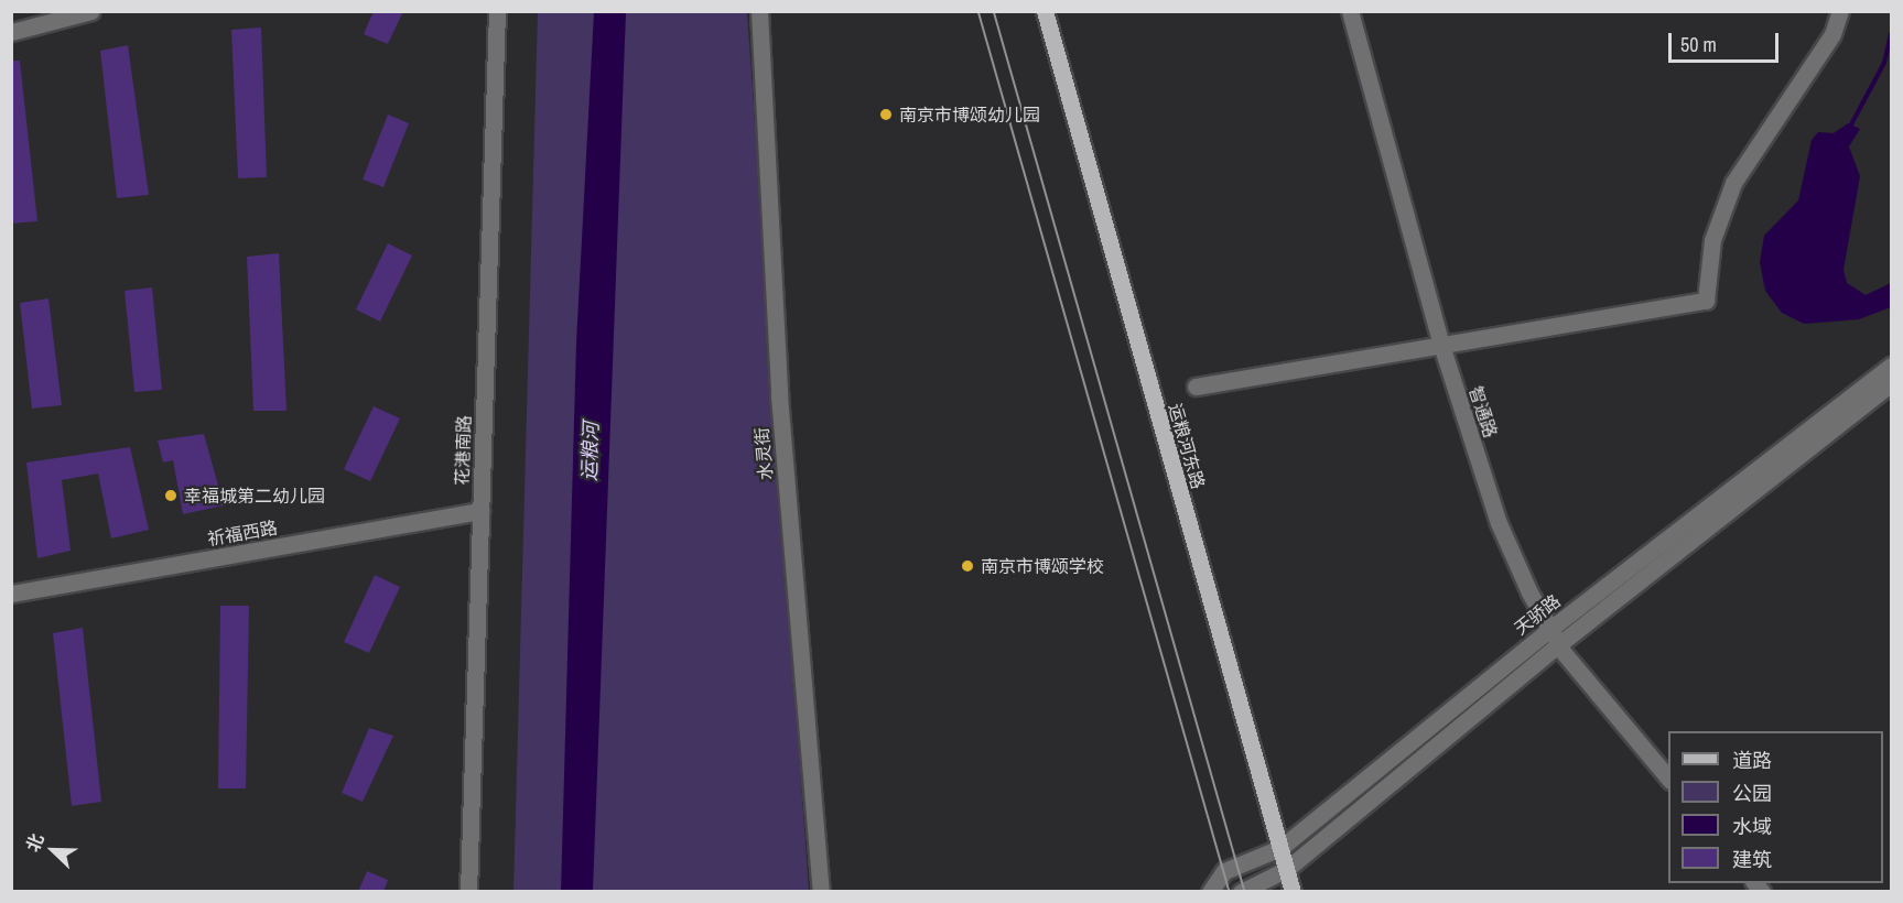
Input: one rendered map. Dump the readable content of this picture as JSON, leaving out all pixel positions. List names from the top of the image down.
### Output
{
  "streets": {
    "main road": ["运粮河东路"],
    "street": [
      "智通路",
      "花港南路",
      "水灵街",
      "祈福西路",
      "天骄路"
    ]
  },
  "crossings": [
    ["智通路", "天骄路"],
    ["运粮河东路", "天骄路"],
    ["花港南路", "祈福西路"]
  ],
  "water": ["运粮河"],
  "places": ["南京市博颂幼儿园", "幸福城第二幼儿园", "南京市博颂学校"],
  "legend": [
    "道路",
    "公园",
    "水域",
    "建筑"
  ],
  "scale_bar": "50 m",
  "north": "top left"
}
